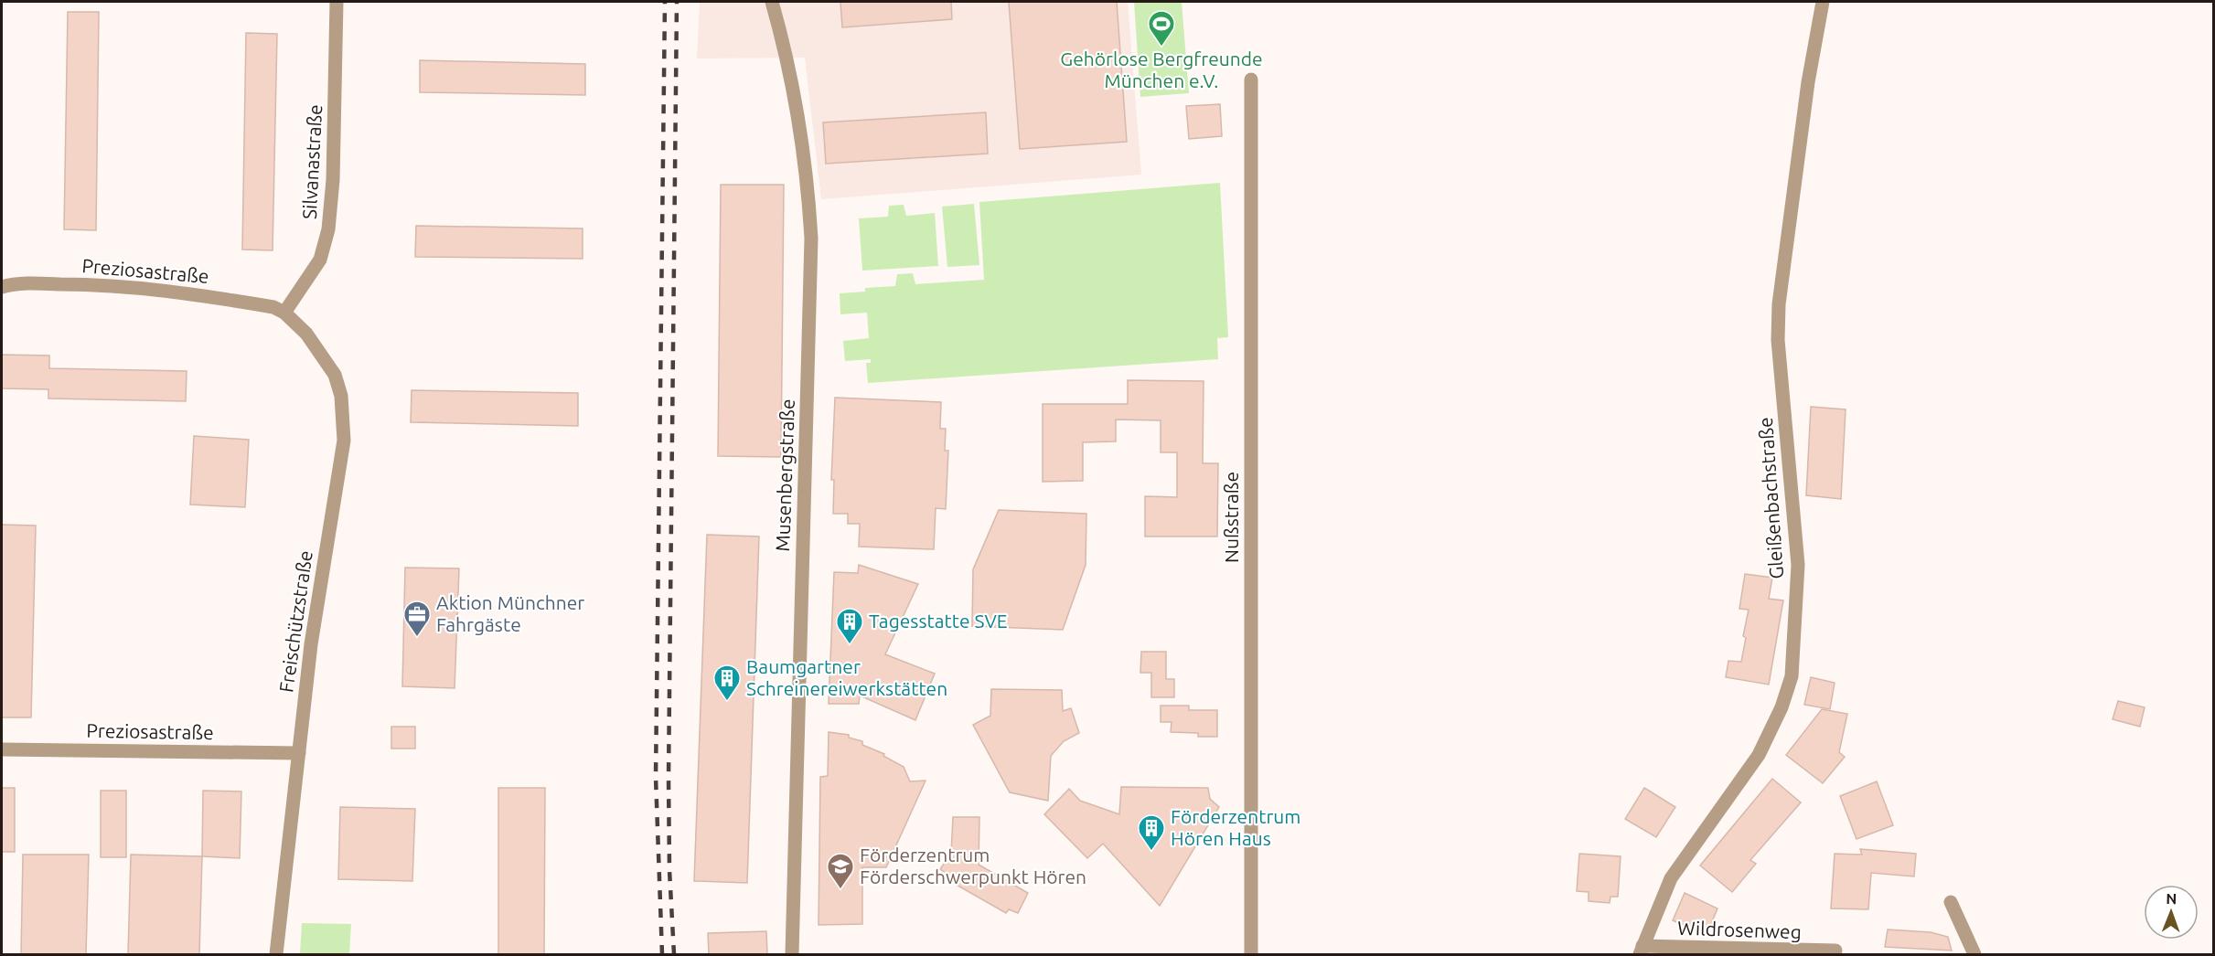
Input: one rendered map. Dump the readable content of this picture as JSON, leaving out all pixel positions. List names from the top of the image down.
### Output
{
  "streets": {
    "street": [
      "Silvanastraße",
      "Preziosastraße",
      "Musenbergstraße",
      "Gleißenbachstraße",
      "Nußstraße",
      "Freischützstraße",
      "Wildrosenweg"
    ]
  },
  "crossings": [
    ["Silvanastraße", "Preziosastraße"],
    ["Silvanastraße", "Freischützstraße"],
    ["Preziosastraße", "Freischützstraße"],
    ["Gleißenbachstraße", "Wildrosenweg"]
  ],
  "places": {
    "sports": ["Gehörlose Bergfreunde München e.V."],
    "office": ["Aktion Münchner Fahrgäste"],
    "building": ["Tagesstatte SVE", "Baumgartner Schreinereiwerkstätten", "Förderzentrum Hören Haus"],
    "school or university": ["Förderzentrum Förderschwerpunkt Hören"]
  },
  "north": "top"
}
